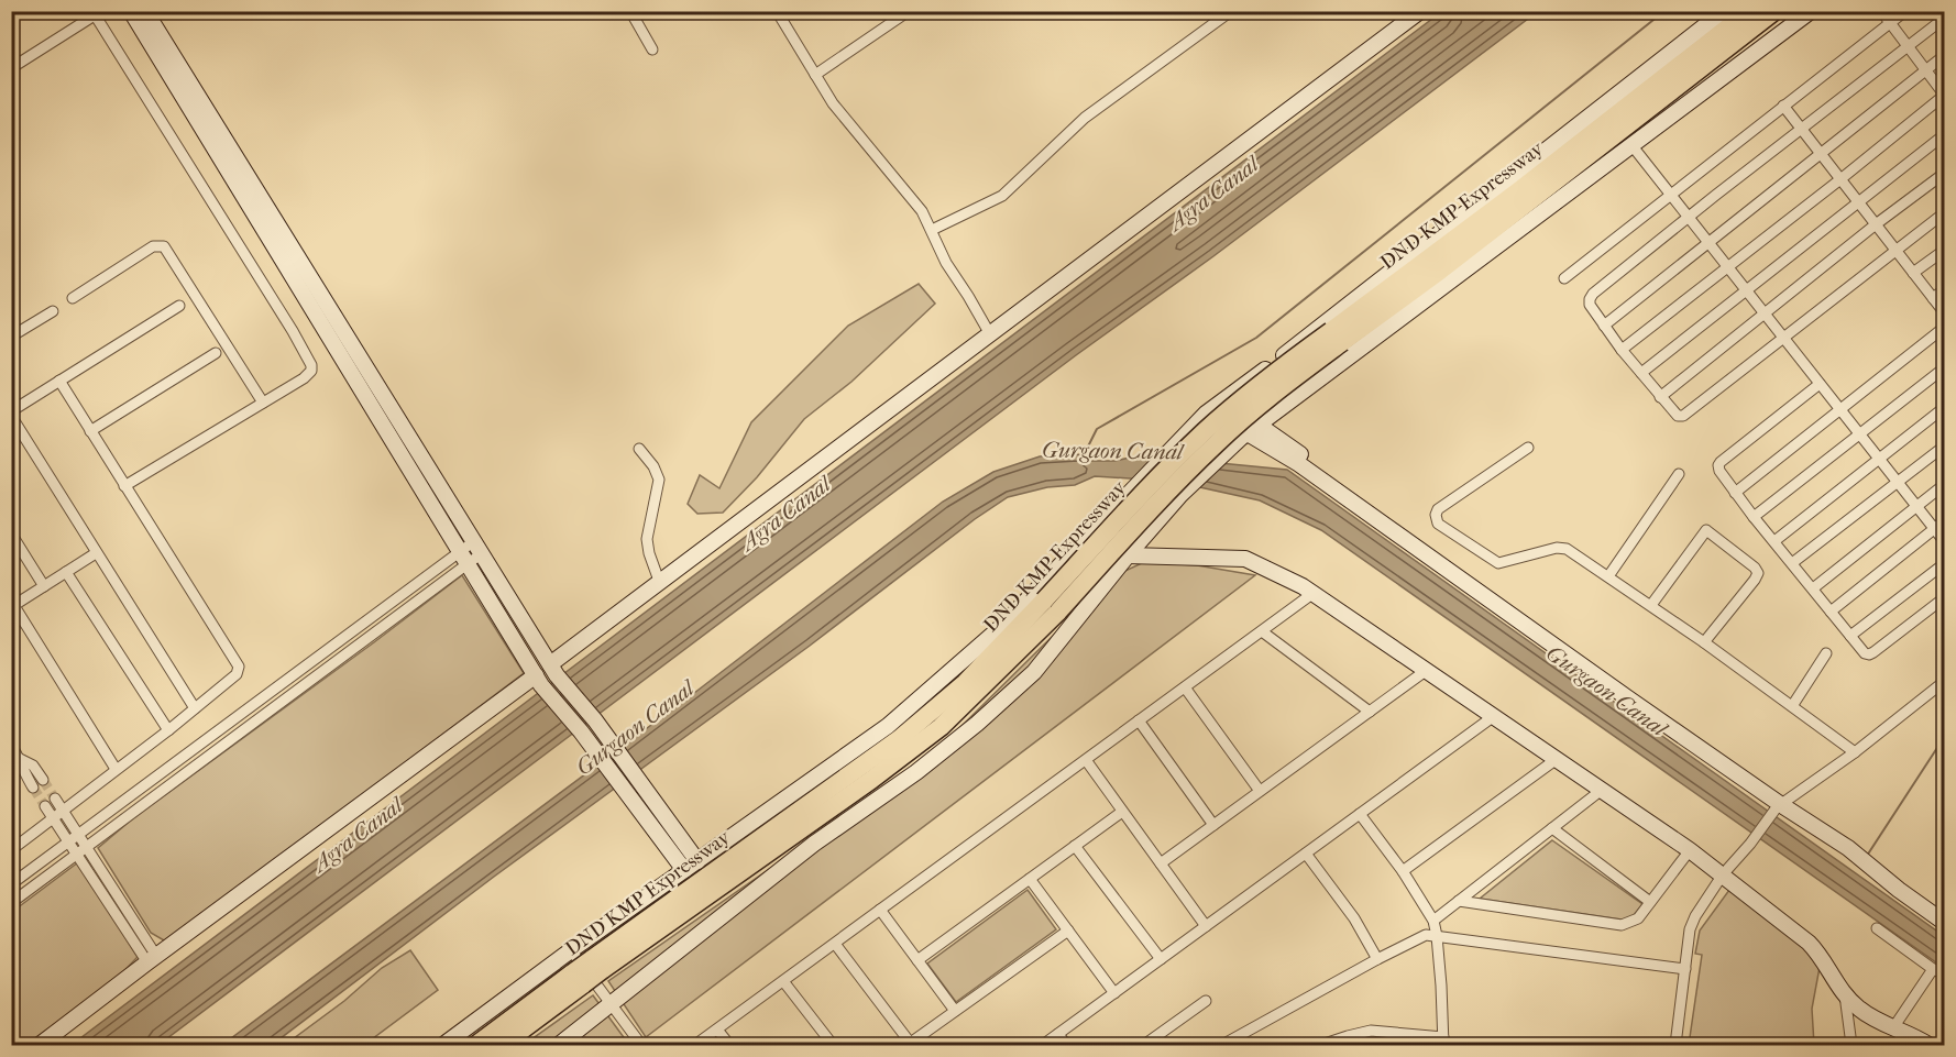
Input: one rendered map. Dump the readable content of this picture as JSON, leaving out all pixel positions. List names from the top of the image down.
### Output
{
  "streets": {
    "highway": ["DND KMP Expressway"]
  },
  "water": ["Agra Canal", "Gurgaon Canal"]
}
